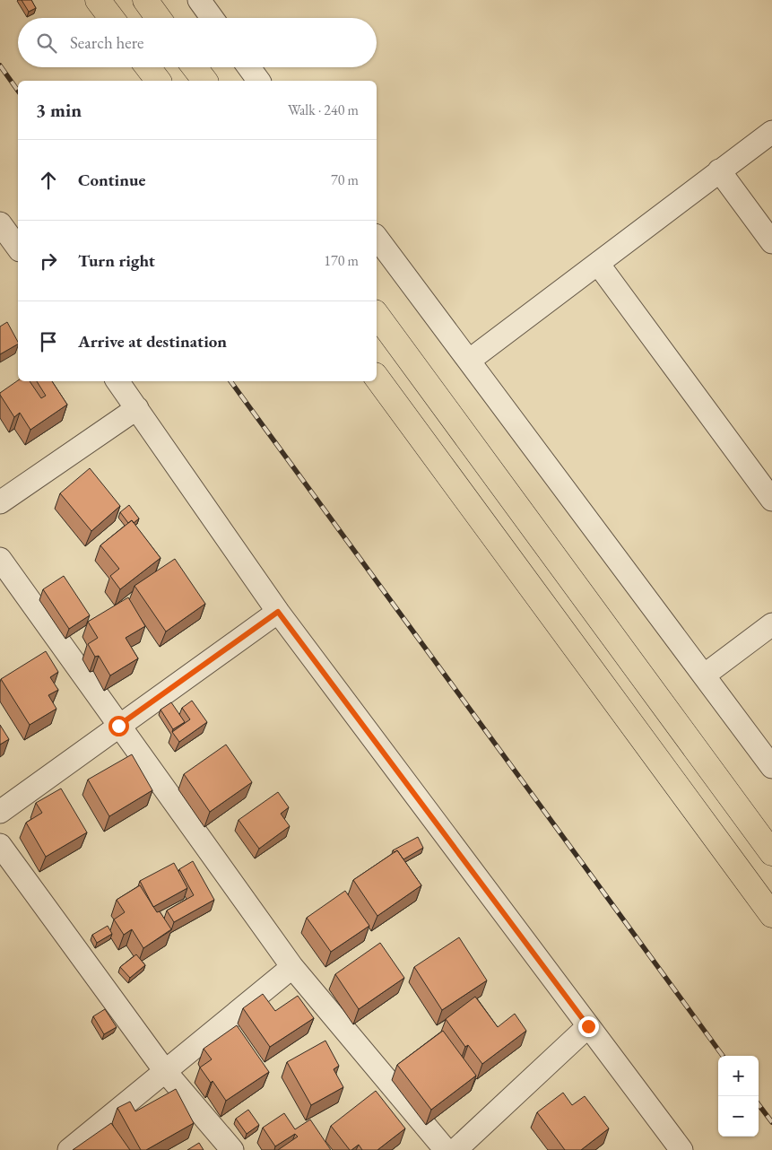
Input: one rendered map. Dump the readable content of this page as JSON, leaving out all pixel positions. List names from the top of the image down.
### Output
{
  "page": {
    "search": "Search here",
    "heading": ["3 min", "Walk · 240 m"],
    "list": [
      ["Continue", "70 m"],
      ["Turn right", "170 m"],
      "Arrive at destination"
    ],
    "map_buttons": ["+", "−"]
  }
}
